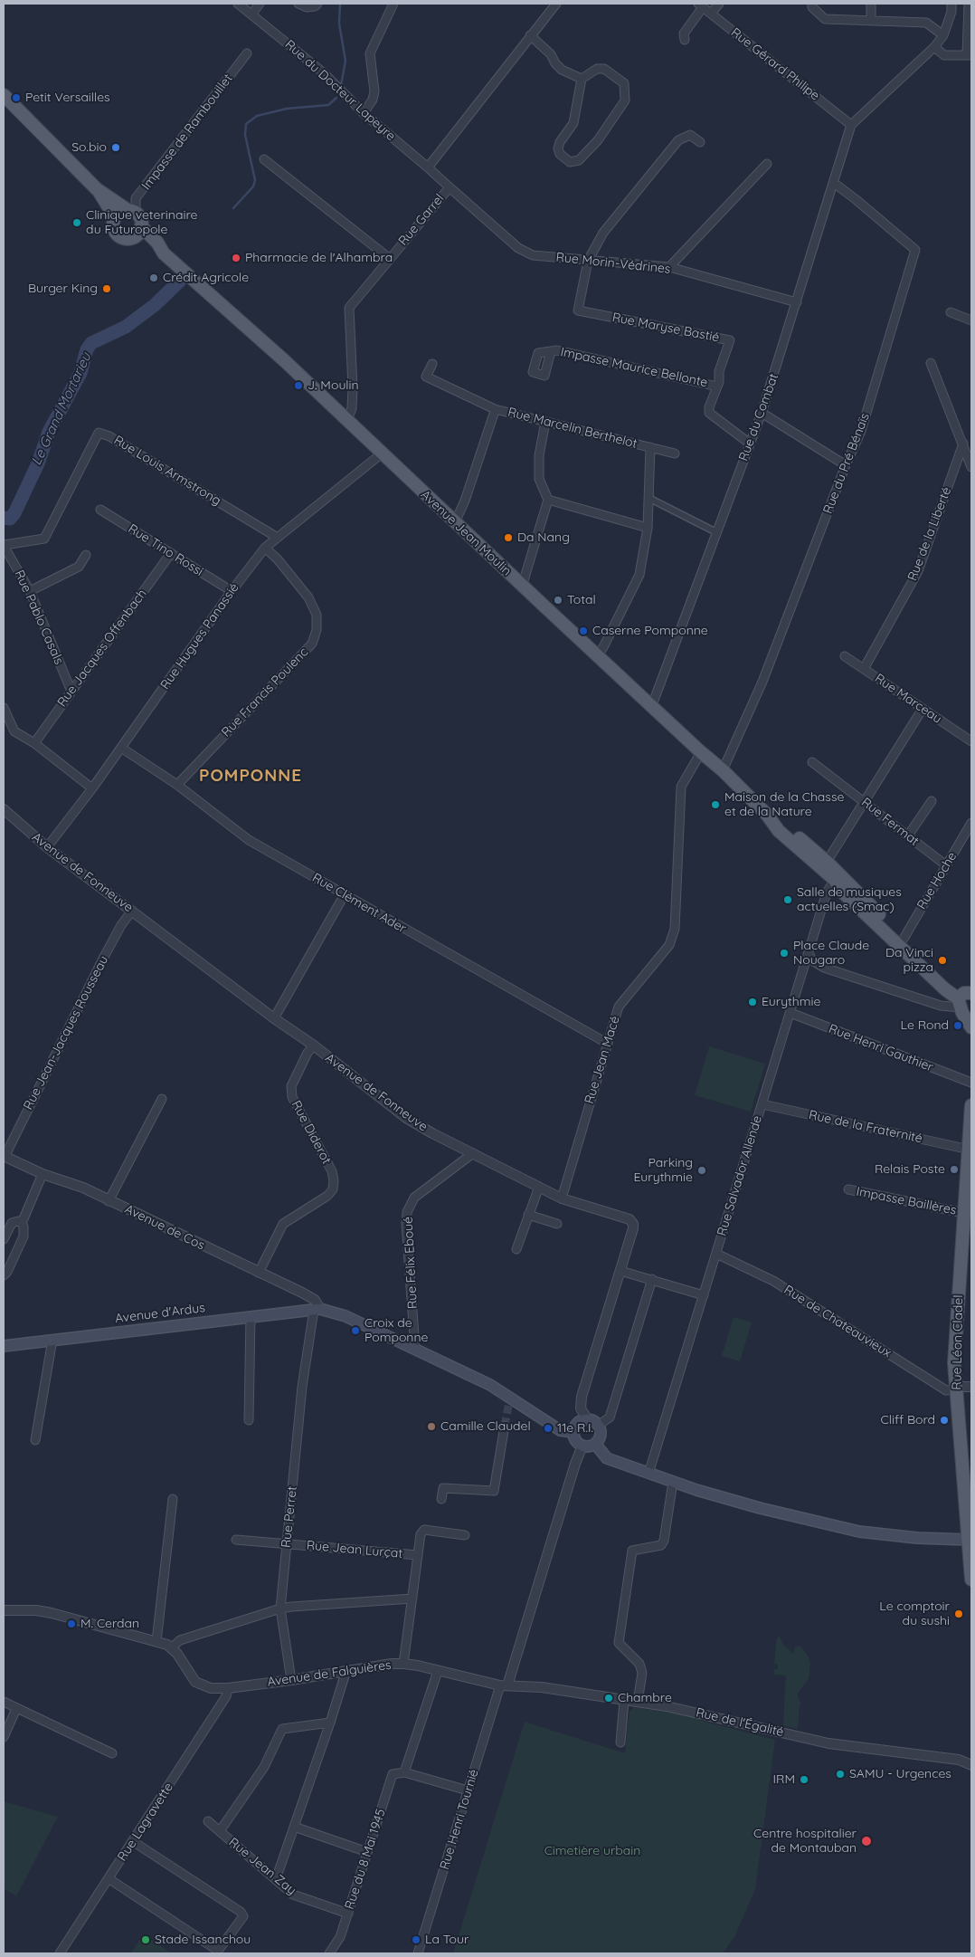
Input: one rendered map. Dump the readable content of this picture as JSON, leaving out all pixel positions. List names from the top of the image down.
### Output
{
  "streets": {
    "main road": ["Avenue Jean Moulin", "Avenue d'Ardus", "Rue Léon Cladel"],
    "street": [
      "Rue Gérard Philipe",
      "Rue du Docteur Lapeyre",
      "Impasse de Rambouillet",
      "Rue Garrel",
      "Rue Morin-Védrines",
      "Rue Maryse Bastié",
      "Impasse Maurice Bellonte",
      "Rue du Combat",
      "Rue Marcelin Berthelot",
      "Rue du Pré Bénaïs",
      "Rue Louis Armstrong",
      "Rue de la Liberté",
      "Rue Tino Rossi",
      "Rue Pablo Casals",
      "Rue Hugues Panassié",
      "Rue Jacques Offenbach",
      "Rue Francis Poulenc",
      "Rue Marceau",
      "Rue Fermat",
      "Avenue de Fonneuve",
      "Rue Hoche",
      "Rue Clément Ader",
      "Rue Jean-Jacques Rousseau",
      "Rue Henri Gauthier",
      "Rue Jean Macé",
      "Rue de la Fraternité",
      "Rue Diderot",
      "Rue Salvador Allende",
      "Impasse Baillères",
      "Avenue de Cos",
      "Rue Félix Eboué",
      "Rue de Chateauvieux",
      "Rue Perret",
      "Rue Jean Lurçat",
      "Avenue de Falguières",
      "Rue de l'Égalité",
      "Rue Henri Tournié",
      "Rue Lagravette",
      "Rue du 8 Mai 1945",
      "Rue Jean Zay"
    ]
  },
  "crossings": [
    ["Rue Gérard Philipe", "Rue du Combat"],
    ["Rue du Docteur Lapeyre", "Rue Garrel"],
    ["Impasse de Rambouillet", "Avenue Jean Moulin"],
    ["Rue Garrel", "Rue Morin-Védrines"],
    ["Rue Garrel", "Avenue Jean Moulin"],
    ["Rue Morin-Védrines", "Rue Maryse Bastié"],
    ["Rue Morin-Védrines", "Rue du Combat"],
    ["Rue Maryse Bastié", "Impasse Maurice Bellonte"],
    ["Rue Maryse Bastié", "Rue du Combat"],
    ["Rue du Combat", "Rue du Pré Bénaïs"],
    ["Rue du Combat", "Avenue Jean Moulin"],
    ["Rue du Pré Bénaïs", "Avenue Jean Moulin"],
    ["Rue Louis Armstrong", "Rue Pablo Casals"],
    ["Rue Louis Armstrong", "Rue Hugues Panassié"],
    ["Avenue Jean Moulin", "Rue Hugues Panassié"],
    ["Avenue Jean Moulin", "Rue Jean Macé"],
    ["Rue de la Liberté", "Rue Marceau"],
    ["Rue Tino Rossi", "Rue Hugues Panassié"],
    ["Rue Tino Rossi", "Rue Jacques Offenbach"],
    ["Rue Pablo Casals", "Rue Jacques Offenbach"],
    ["Rue Hugues Panassié", "Rue Francis Poulenc"],
    ["Rue Hugues Panassié", "Avenue de Fonneuve"],
    ["Rue Hugues Panassié", "Rue Clément Ader"],
    ["Rue Francis Poulenc", "Rue Clément Ader"],
    ["Rue Fermat", "Rue Hoche"],
    ["Avenue de Fonneuve", "Rue Jean-Jacques Rousseau"],
    ["Avenue de Fonneuve", "Rue Jean Macé"],
    ["Avenue de Fonneuve", "Rue Diderot"],
    ["Avenue de Fonneuve", "Rue Félix Eboué"],
    ["Rue Clément Ader", "Rue Jean Macé"],
    ["Rue Jean-Jacques Rousseau", "Avenue de Cos"],
    ["Rue Henri Gauthier", "Rue Salvador Allende"],
    ["Rue de la Fraternité", "Rue Salvador Allende"],
    ["Rue de la Fraternité", "Rue Léon Cladel"],
    ["Rue Diderot", "Avenue de Cos"],
    ["Rue Salvador Allende", "Rue de Chateauvieux"],
    ["Impasse Baillères", "Rue Léon Cladel"],
    ["Avenue de Cos", "Avenue d'Ardus"],
    ["Avenue de Cos", "Rue Perret"],
    ["Avenue d'Ardus", "Rue Perret"],
    ["Rue de Chateauvieux", "Rue Léon Cladel"],
    ["Rue Perret", "Rue Jean Lurçat"],
    ["Rue Perret", "Avenue de Falguières"],
    ["Avenue de Falguières", "Rue de l'Égalité"],
    ["Avenue de Falguières", "Rue Henri Tournié"],
    ["Avenue de Falguières", "Rue Lagravette"],
    ["Rue de l'Égalité", "Rue Henri Tournié"],
    ["Rue du 8 Mai 1945", "Rue Jean Zay"]
  ],
  "districts": ["POMPONNE"],
  "water": ["Le Grand Mortarieu"],
  "parks": ["Cimetière urbain"],
  "places": [
    "Petit Versailles",
    "So.bio",
    "Clinique veterinaire du Futuropole",
    "Pharmacie de l'Alhambra",
    "Crédit Agricole",
    "Burger King",
    "J. Moulin",
    "Da Nang",
    "Total",
    "Caserne Pomponne",
    "Maison de la Chasse et de la Nature",
    "Salle de musiques actuelles (Smac)",
    "Place Claude Nougaro",
    "Da Vinci pizza",
    "Eurythmie",
    "Le Rond",
    "Relais Poste",
    "Parking Eurythmie",
    "Croix de Pomponne",
    "Cliff Bord",
    "Camille Claudel",
    "11e R.I.",
    "Le comptoir du sushi",
    "M. Cerdan",
    "Chambre",
    "SAMU - Urgences",
    "IRM",
    "Centre hospitalier de Montauban",
    "Stade Issanchou",
    "La Tour"
  ]
}
